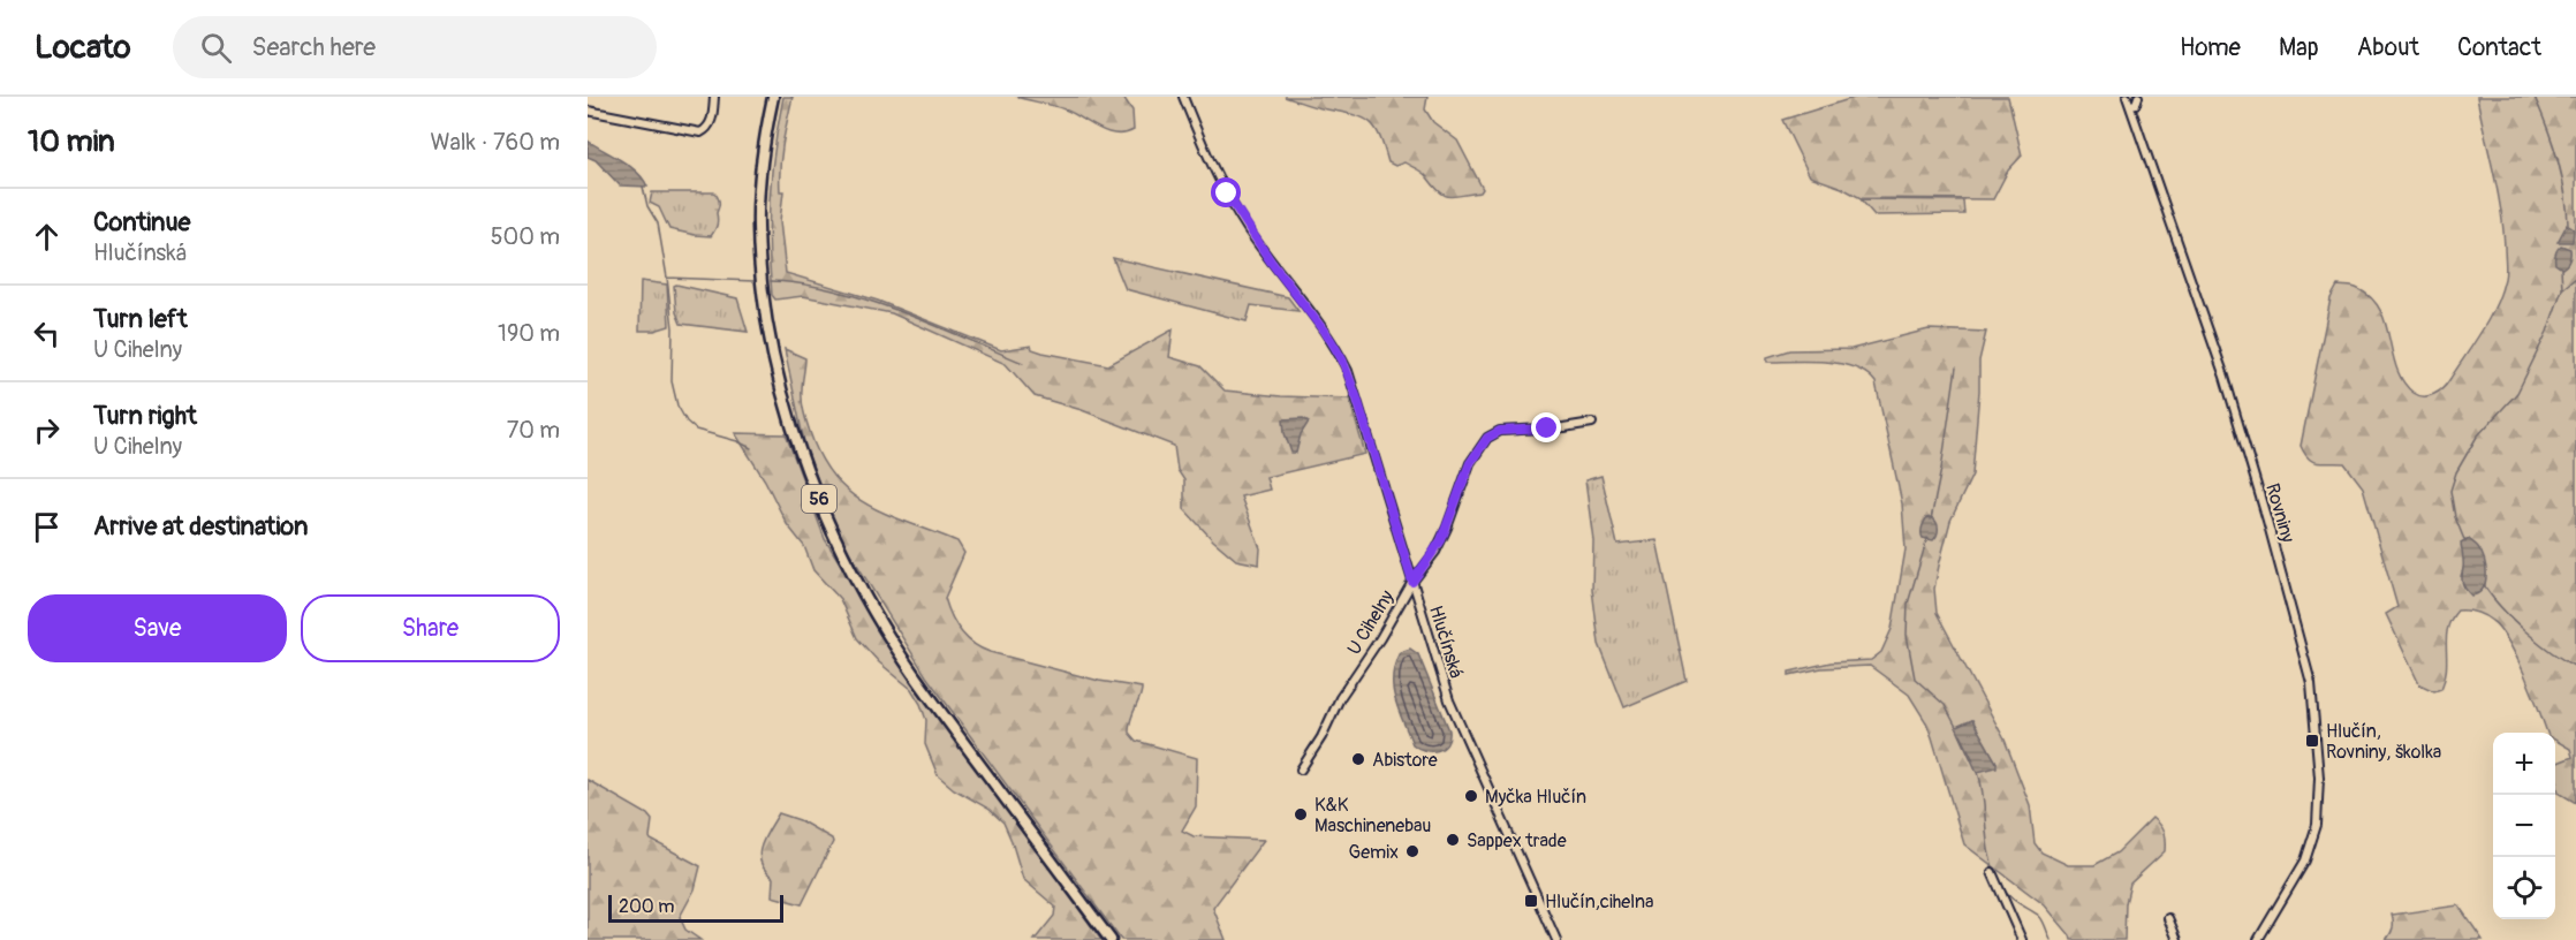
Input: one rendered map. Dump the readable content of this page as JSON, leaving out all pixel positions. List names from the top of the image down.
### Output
{
  "streets": {
    "main road": ["56"],
    "street": ["Rovniny", "U Cihelny", "Hlučínská"]
  },
  "crossings": [
    ["U Cihelny", "Hlučínská"]
  ],
  "places": {
    "transit": ["Hlučín, Rovniny, školka", "Hlučín,cihelna"],
    "other": [
      "Abistore",
      "Myčka Hlučín",
      "K&K Maschinenebau",
      "Sappex trade",
      "Gemix"
    ]
  },
  "scale_bar": "200 m",
  "page": {
    "header": "Locato",
    "search": "Search here",
    "nav": [
      "Home",
      "Map",
      "About",
      "Contact"
    ],
    "heading": ["10 min", "Walk · 760 m"],
    "list": [
      ["Continue", "Hlučínská", "500 m"],
      ["Turn left", "U Cihelny", "190 m"],
      ["Turn right", "U Cihelny", "70 m"],
      "Arrive at destination"
    ],
    "buttons": ["Save", "Share"],
    "map_buttons": ["+", "−"],
    "scale": "200 m"
  }
}
